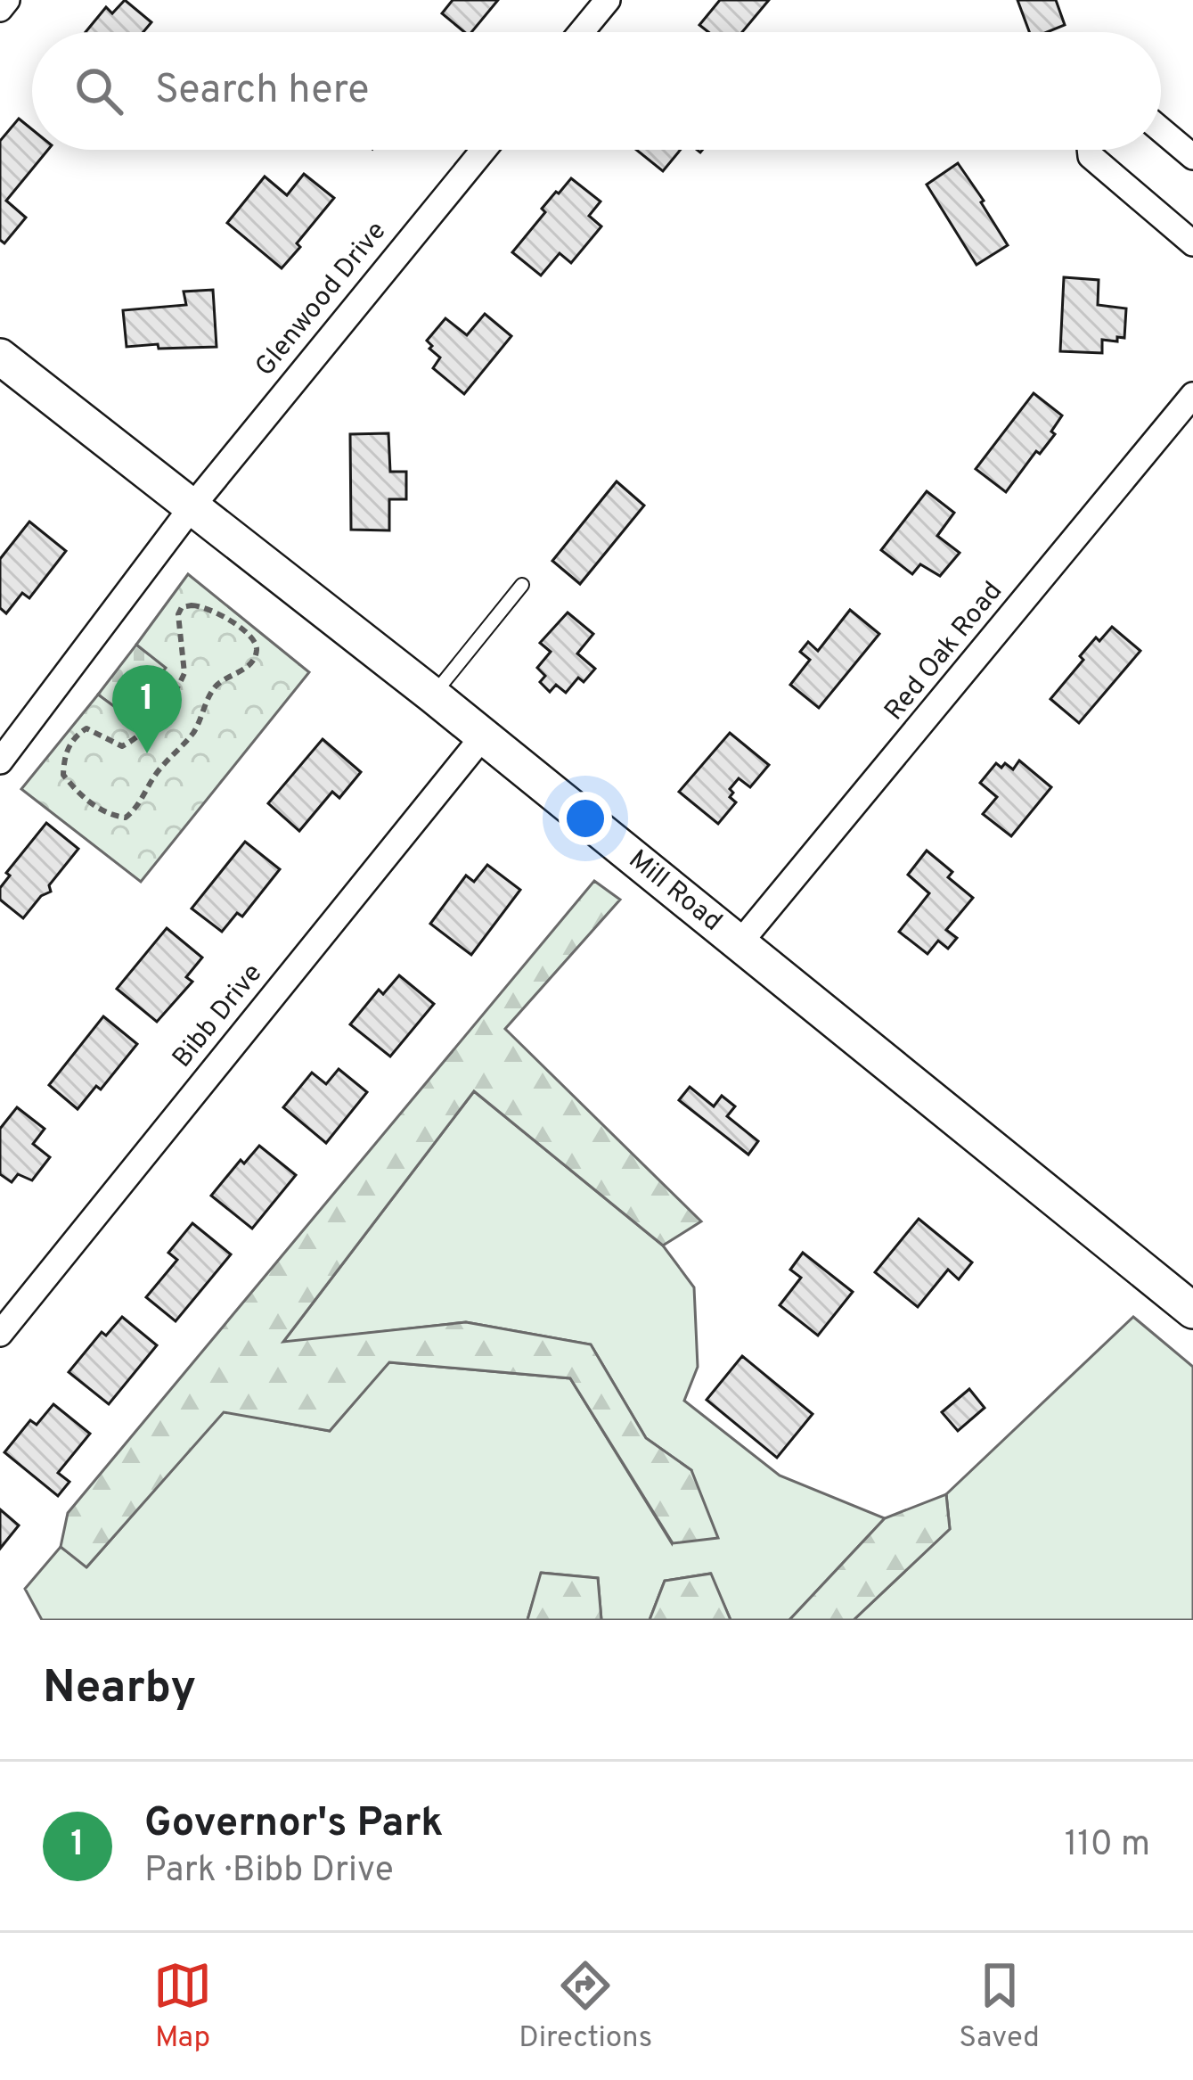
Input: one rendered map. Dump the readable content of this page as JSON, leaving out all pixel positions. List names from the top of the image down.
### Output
{
  "streets": {
    "street": [
      "Glenwood Drive",
      "Red Oak Road",
      "Mill Road",
      "Bibb Drive"
    ]
  },
  "crossings": [
    ["Glenwood Drive", "Mill Road"],
    ["Red Oak Road", "Mill Road"],
    ["Mill Road", "Bibb Drive"]
  ],
  "page": {
    "search": "Search here",
    "pins": "1",
    "heading": "Nearby",
    "list": [
      {
        "mark": "1",
        "name": "Governor's Park",
        "note": "Park · Bibb Drive",
        "value": "110 m"
      }
    ],
    "nav": ["Map", "Directions", "Saved"]
  }
}
